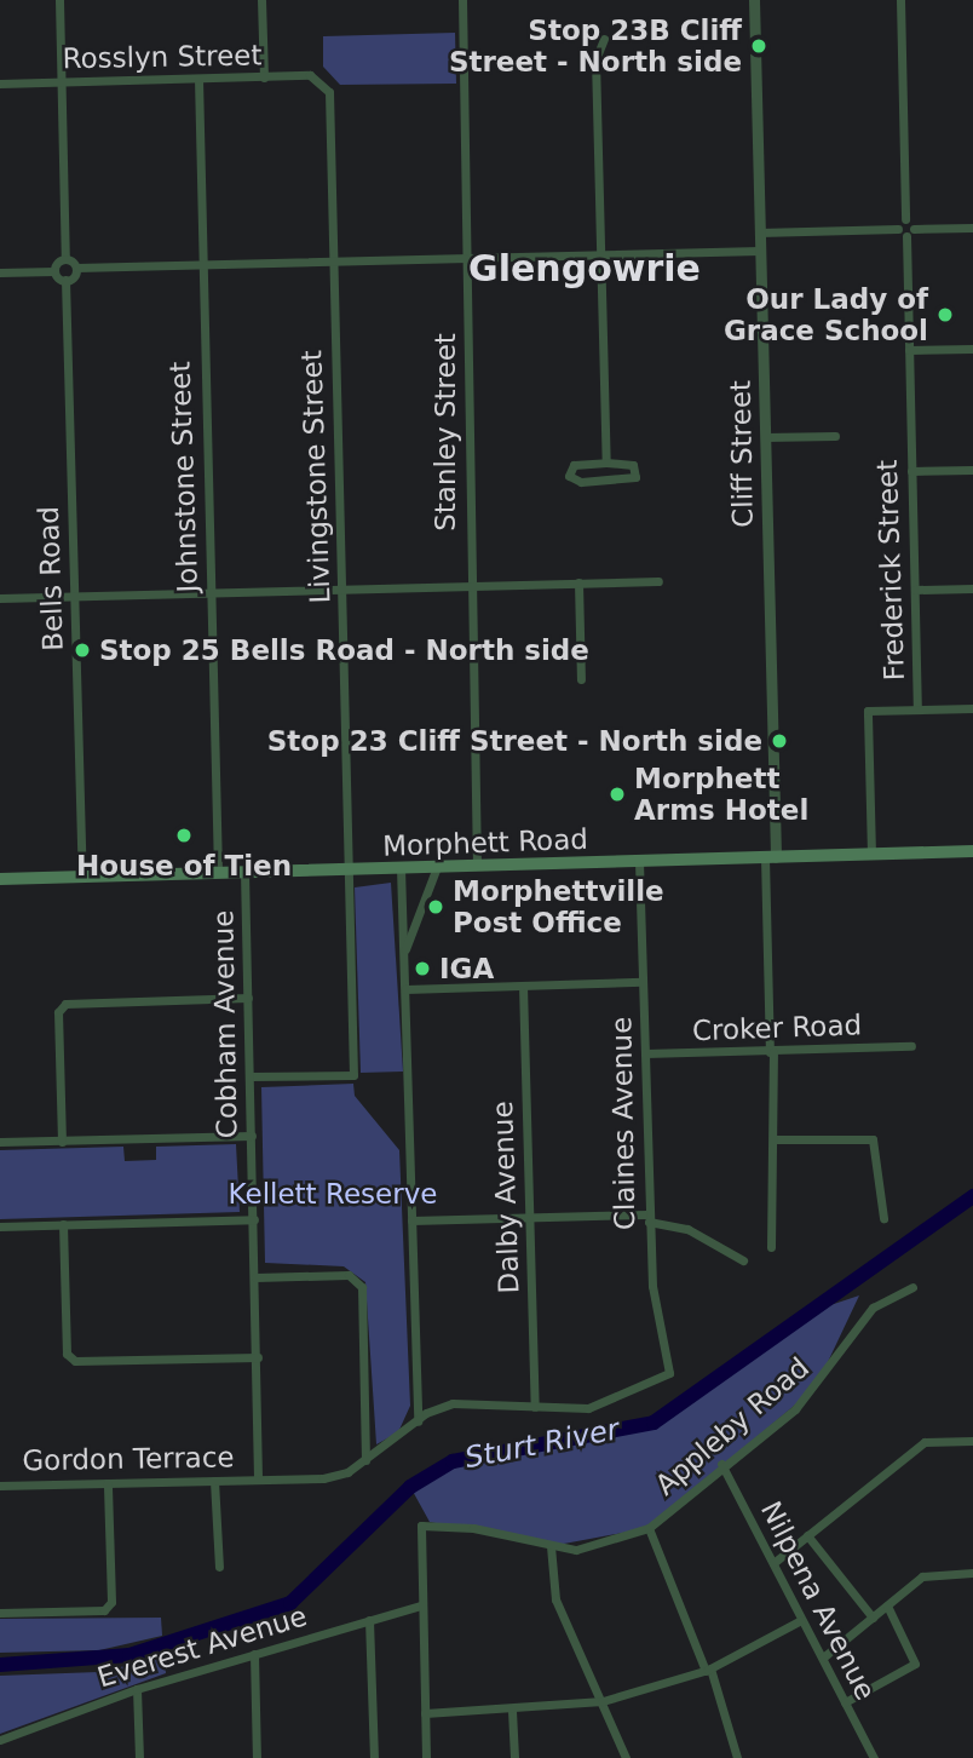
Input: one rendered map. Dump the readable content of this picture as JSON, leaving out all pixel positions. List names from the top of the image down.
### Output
{
  "streets": {
    "main road": ["Morphett Road"],
    "street": [
      "Rosslyn Street",
      "Stanley Street",
      "Cliff Street",
      "Johnstone Street",
      "Livingstone Street",
      "Frederick Street",
      "Bells Road",
      "Cobham Avenue",
      "Croker Road",
      "Claines Avenue",
      "Dalby Avenue",
      "Appleby Road",
      "Gordon Terrace",
      "Nilpena Avenue",
      "Everest Avenue"
    ]
  },
  "crossings": [
    ["Rosslyn Street", "Johnstone Street"],
    ["Rosslyn Street", "Livingstone Street"],
    ["Stanley Street", "Morphett Road"],
    ["Cliff Street", "Morphett Road"],
    ["Johnstone Street", "Morphett Road"],
    ["Livingstone Street", "Morphett Road"],
    ["Livingstone Street", "Cobham Avenue"],
    ["Frederick Street", "Morphett Road"],
    ["Bells Road", "Morphett Road"],
    ["Morphett Road", "Cobham Avenue"],
    ["Morphett Road", "Claines Avenue"],
    ["Cobham Avenue", "Gordon Terrace"],
    ["Croker Road", "Claines Avenue"],
    ["Claines Avenue", "Gordon Terrace"],
    ["Dalby Avenue", "Gordon Terrace"],
    ["Appleby Road", "Nilpena Avenue"],
    ["Appleby Road", "Everest Avenue"]
  ],
  "districts": ["Glengowrie"],
  "water": ["Sturt River"],
  "parks": ["Kellett Reserve"],
  "places": [
    "Stop 23B Cliff Street - North side",
    "Our Lady of Grace School",
    "Stop 25 Bells Road - North side",
    "Stop 23 Cliff Street - North side",
    "Morphett Arms Hotel",
    "House of Tien",
    "Morphettville Post Office",
    "IGA"
  ]
}
